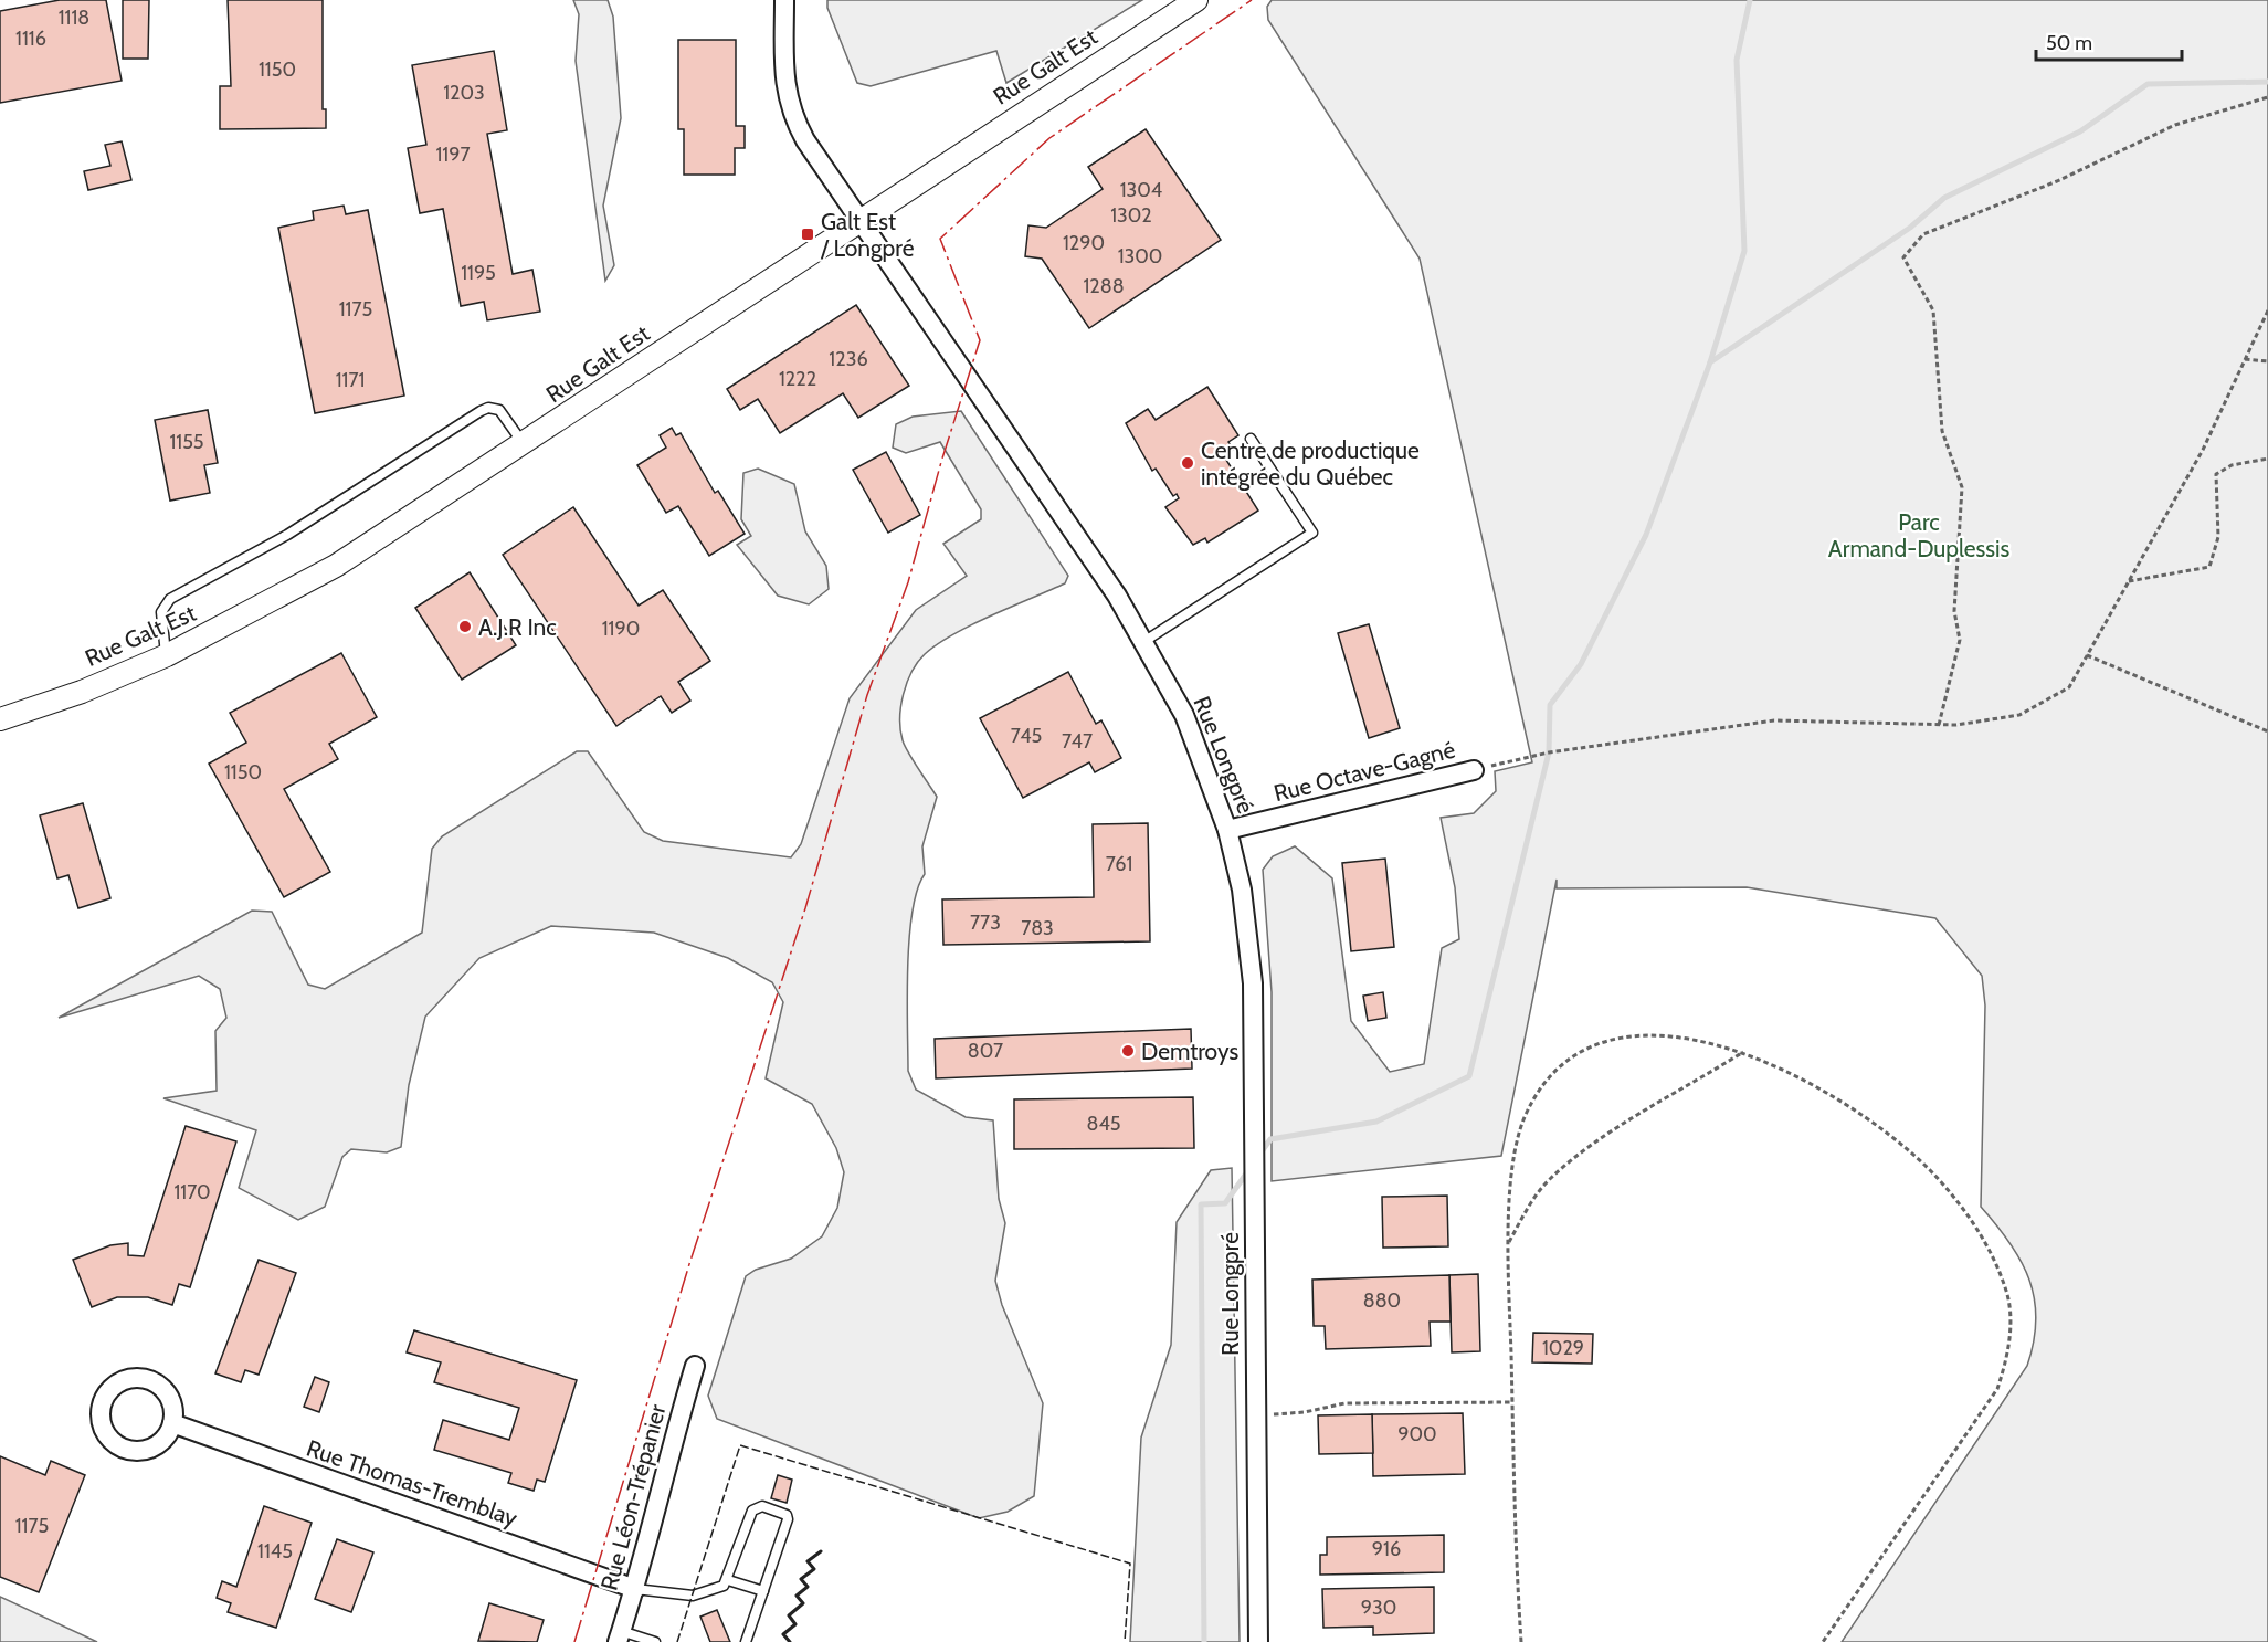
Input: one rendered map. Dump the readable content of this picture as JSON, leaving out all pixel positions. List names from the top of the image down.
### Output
{
  "streets": {
    "street": [
      "Rue Galt Est",
      "Rue Longpré",
      "Rue Octave-Gagné",
      "Rue Thomas-Tremblay",
      "Rue Léon-Trépanier"
    ]
  },
  "crossings": [
    ["Rue Galt Est", "Rue Longpré"],
    ["Rue Longpré", "Rue Octave-Gagné"],
    ["Rue Thomas-Tremblay", "Rue Léon-Trépanier"]
  ],
  "parks": ["Parc Armand-Duplessis"],
  "places": {
    "transit": ["Galt Est / Longpré"],
    "other": ["Centre de productique intégrée du Québec", "A.J.R Inc", "Demtroys"]
  },
  "house_numbers": [
    "1118",
    "1116",
    "1150",
    "1203",
    "1197",
    "1304",
    "1302",
    "1290",
    "1300",
    "1195",
    "1288",
    "1175",
    "1236",
    "1222",
    "1171",
    "1155",
    "1190",
    "745",
    "747",
    "1150",
    "761",
    "773",
    "783",
    "807",
    "845",
    "1170",
    "880",
    "1029",
    "900",
    "1175",
    "916",
    "1145",
    "930"
  ],
  "scale_bar": "50 m"
}
